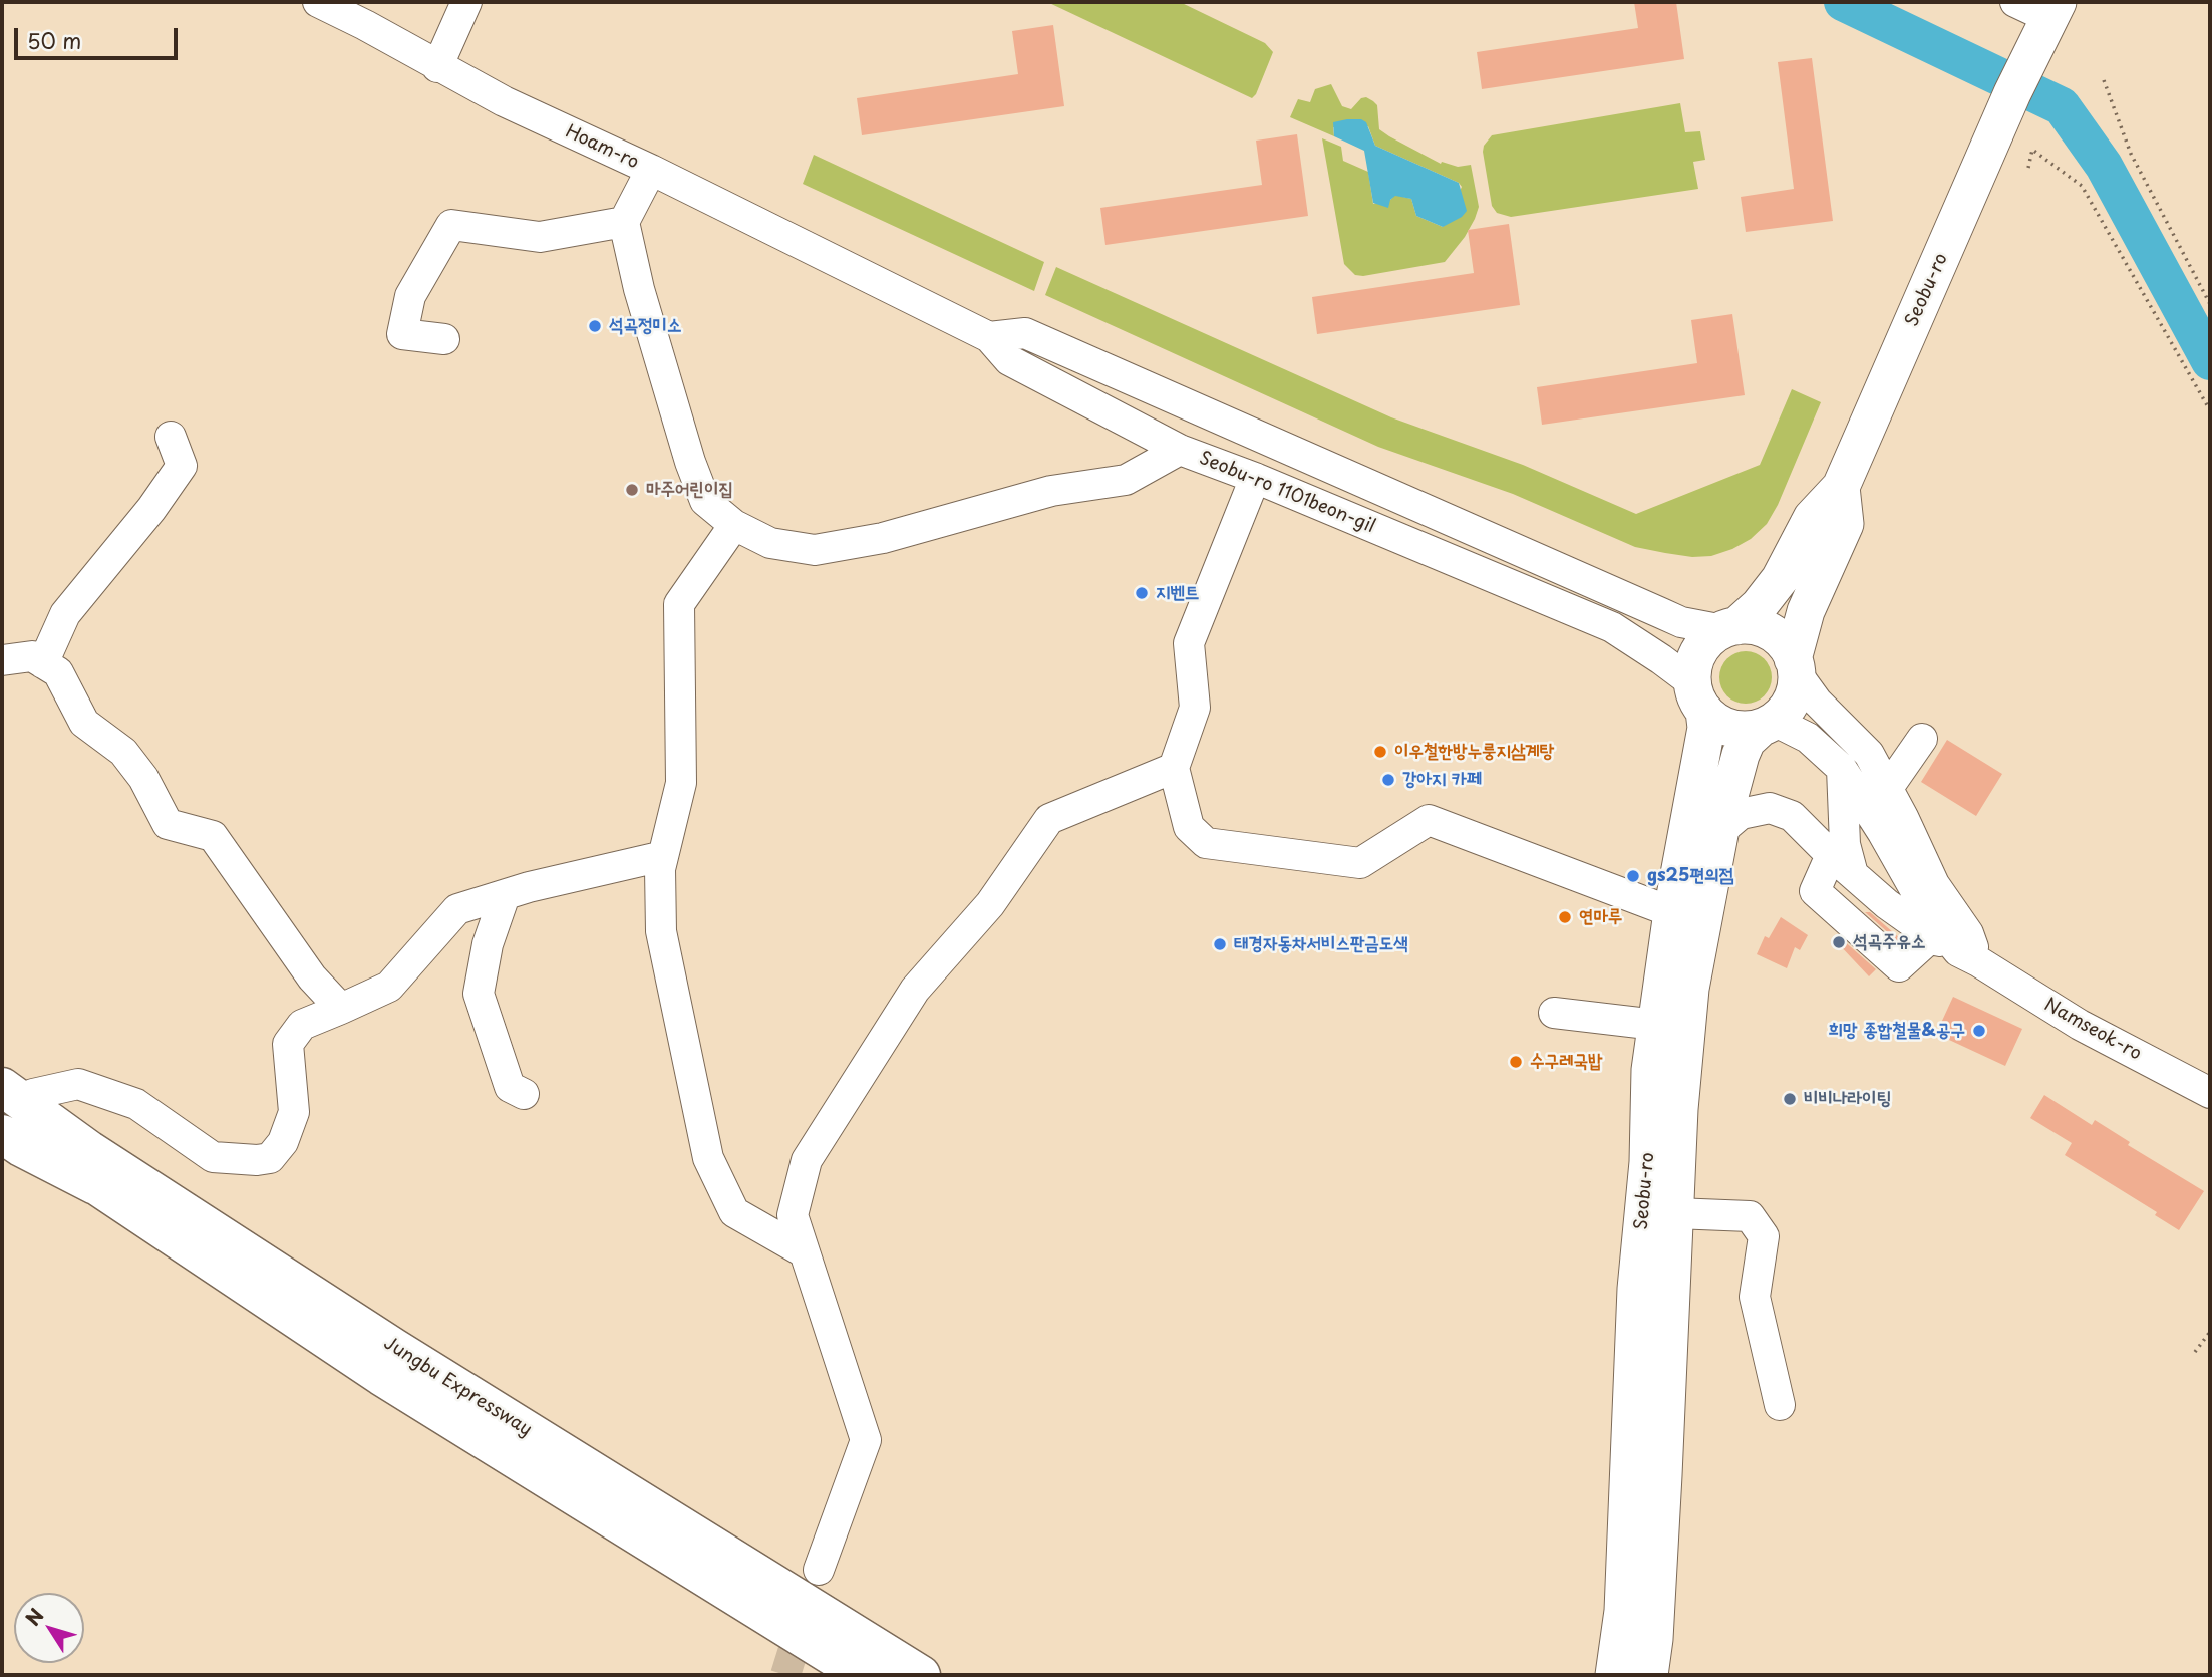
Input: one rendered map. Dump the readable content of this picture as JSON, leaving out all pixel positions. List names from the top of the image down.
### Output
{
  "streets": {
    "highway": ["Jungbu Expressway"],
    "main road": ["Seobu-ro"],
    "street": ["Hoam-ro", "Seobu-ro 1101beon-gil", "Namseok-ro"]
  },
  "crossings": [
    ["Hoam-ro", "Seobu-ro 1101beon-gil"],
    ["Seobu-ro", "Seobu-ro 1101beon-gil"],
    ["Seobu-ro", "Namseok-ro"]
  ],
  "places": [
    "석곡정미소",
    "마주어린이집",
    "지벤트",
    "이우철한방누룽지삼계탕",
    "강아지 카페",
    "gs25편의점",
    "연마루",
    "석곡주유소",
    "태경자동차서비스판금도색",
    "희망 종합철물&공구",
    "수구레국밥",
    "비비나라이팅"
  ],
  "scale_bar": "50 m",
  "north": "top left"
}
